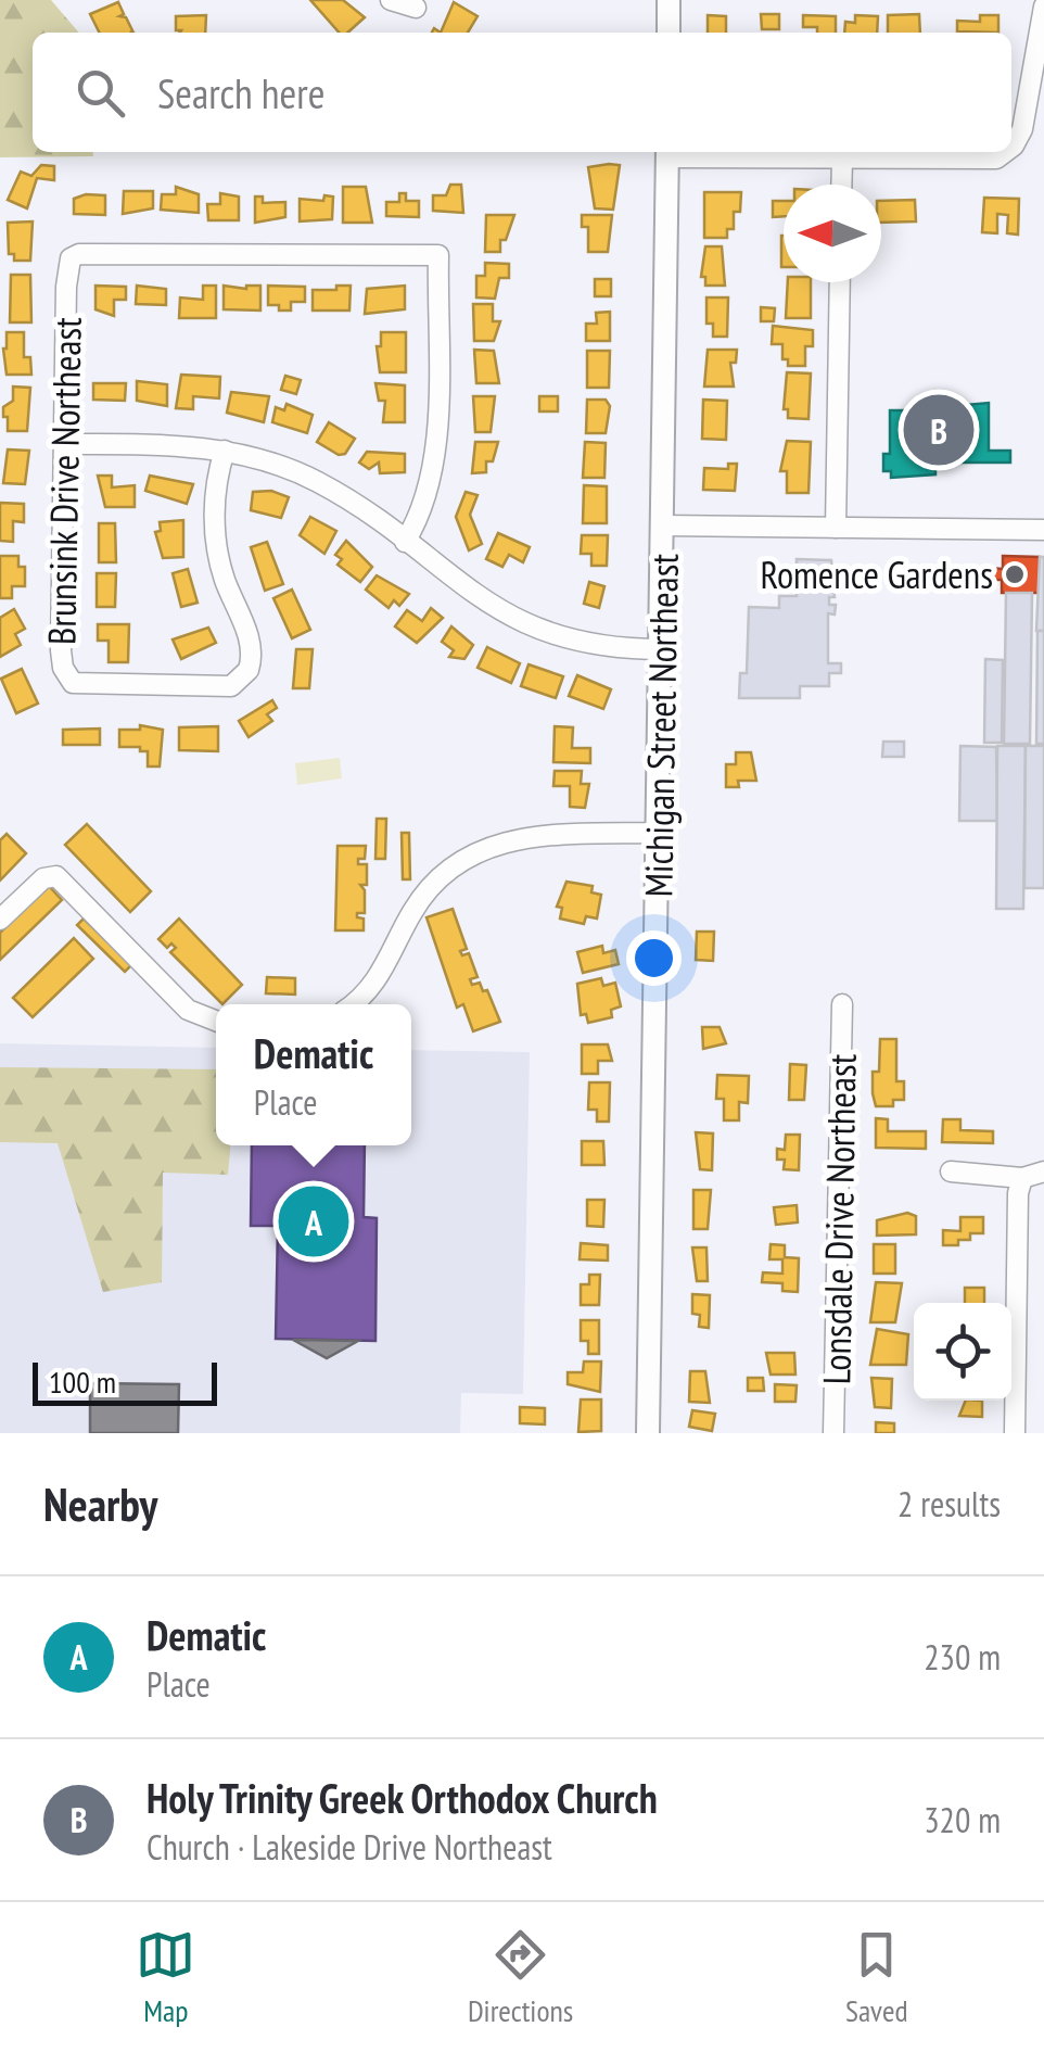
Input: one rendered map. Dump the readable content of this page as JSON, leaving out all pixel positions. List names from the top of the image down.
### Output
{
  "streets": {
    "main road": ["Michigan Street Northeast"],
    "street": ["Brunsink Drive Northeast", "Lonsdale Drive Northeast"]
  },
  "places": ["Romence Gardens"],
  "scale_bar": "100 m",
  "north": "left",
  "page": {
    "search": "Search here",
    "pins": ["B", "A"],
    "popup": ["Dematic", "Place"],
    "scale": "100 m",
    "heading": ["Nearby", "2 results"],
    "list": [
      {
        "mark": "A",
        "name": "Dematic",
        "note": "Place",
        "value": "230 m"
      },
      {
        "mark": "B",
        "name": "Holy Trinity Greek Orthodox Church",
        "note": "Church · Lakeside Drive Northeast",
        "value": "320 m"
      }
    ],
    "nav": ["Map", "Directions", "Saved"]
  }
}
